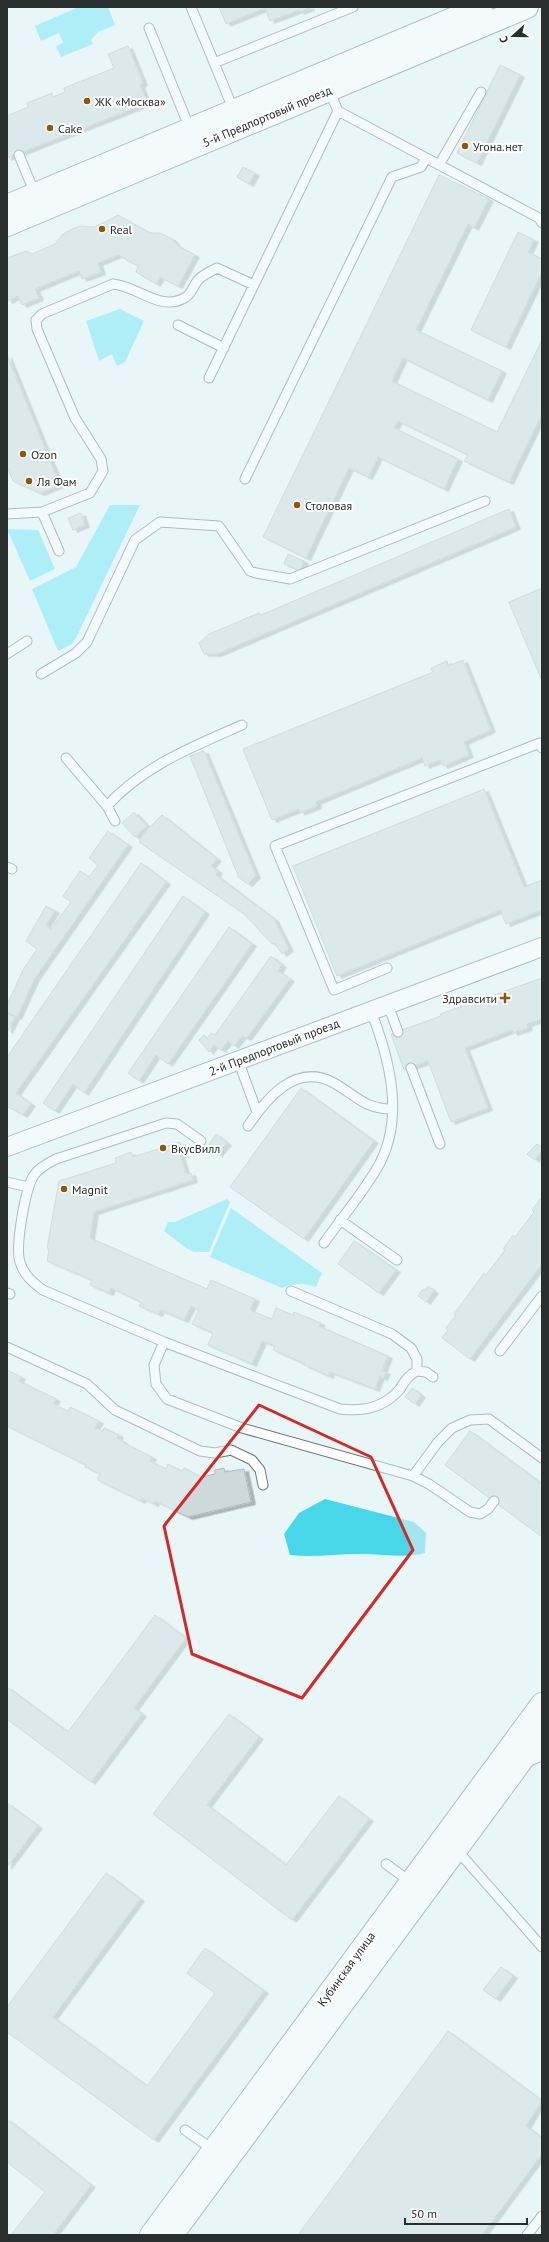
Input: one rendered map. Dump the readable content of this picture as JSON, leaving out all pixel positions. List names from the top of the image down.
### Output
{
  "streets": {
    "street": ["5-й Предпортовый проезд", "2-й Предпортовый проезд", "Кубинская улица"]
  },
  "places": {
    "other": [
      "ЖК «Москва»",
      "Cake",
      "Угона.нет",
      "Real",
      "Ozon",
      "Ля Фам",
      "Столовая",
      "ВкусВилл",
      "Magnit"
    ],
    "health": ["Здравсити"]
  },
  "scale_bar": "50 m",
  "north": "left"
}
